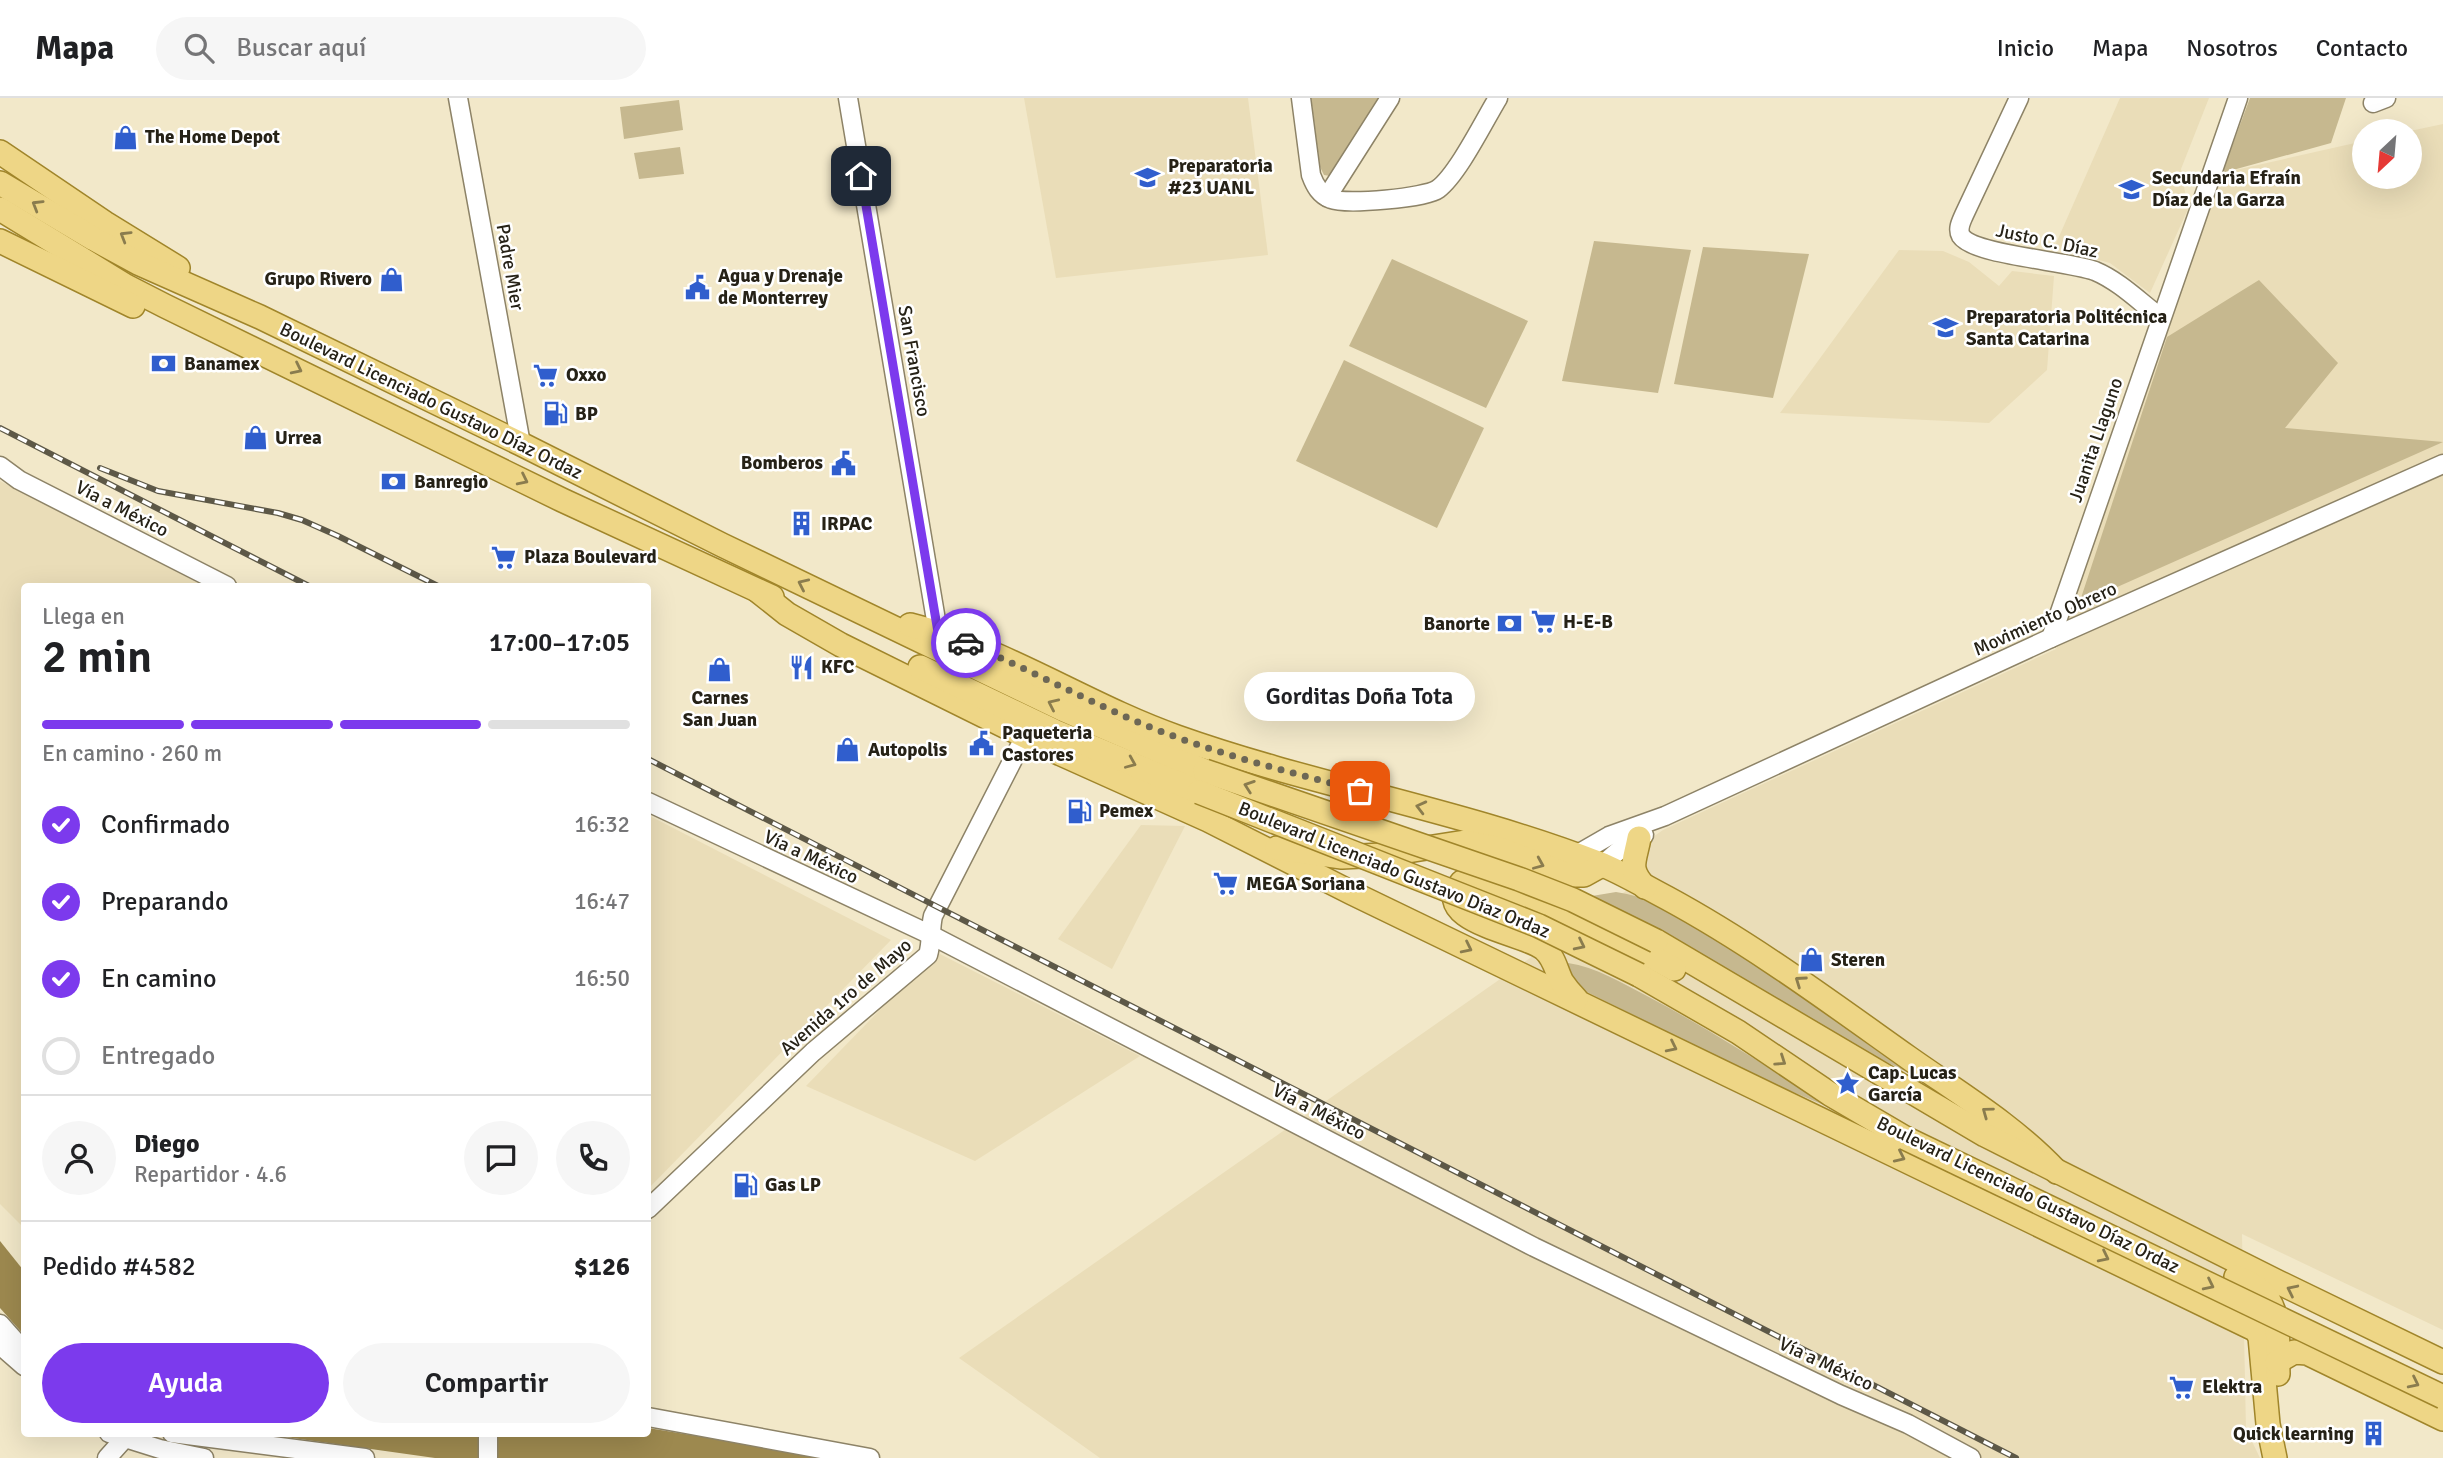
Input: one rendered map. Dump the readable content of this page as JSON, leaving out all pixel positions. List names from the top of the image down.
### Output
{
  "streets": {
    "main road": ["Boulevard Licenciado Gustavo Díaz Ordaz"],
    "street": [
      "Justo C. Díaz",
      "Padre Mier",
      "San Francisco",
      "Juanita Llaguno",
      "Vía a México",
      "Movimiento Obrero",
      "Avenida 1ro de Mayo"
    ]
  },
  "crossings": [
    ["Justo C. Díaz", "Juanita Llaguno"],
    ["Padre Mier", "Boulevard Licenciado Gustavo Díaz Ordaz"],
    ["San Francisco", "Boulevard Licenciado Gustavo Díaz Ordaz"],
    ["Boulevard Licenciado Gustavo Díaz Ordaz", "Movimiento Obrero"],
    ["Boulevard Licenciado Gustavo Díaz Ordaz", "Avenida 1ro de Mayo"],
    ["Juanita Llaguno", "Movimiento Obrero"],
    ["Vía a México", "Avenida 1ro de Mayo"]
  ],
  "places": {
    "shop": [
      "The Home Depot",
      "Grupo Rivero",
      "Urrea",
      "Carnes San Juan",
      "Autopolis",
      "Steren"
    ],
    "school or university": ["Preparatoria #23 UANL", "Secundaria Efraín Díaz de la Garza", "Preparatoria Politécnica Santa Catarina"],
    "public building": ["Agua y Drenaje de Monterrey", "Bomberos", "Paqueteria Castores"],
    "bank": ["Banamex", "Banregio", "Banorte"],
    "supermarket": [
      "Oxxo",
      "Plaza Boulevard",
      "H-E-B",
      "MEGA Soriana",
      "Elektra"
    ],
    "fuel station": ["BP", "Pemex", "Gas LP"],
    "building": ["IRPAC", "Quick learning"],
    "restaurant": ["KFC"],
    "other": ["Gorditas Doña Tota"],
    "place": ["Cap. Lucas García"]
  },
  "north": "bottom left",
  "page": {
    "header": "Mapa",
    "search": "Buscar aquí",
    "nav": [
      "Inicio",
      "Mapa",
      "Nosotros",
      "Contacto"
    ],
    "heading": ["2 min", "Llega en", "17:00–17:05"],
    "panel": [
      "Diego",
      "Repartidor · 4.6",
      "Pedido #4582",
      "$126"
    ],
    "bubble": "Gorditas Doña Tota",
    "bar": "En camino · 260 m",
    "list": [
      ["Confirmado", "16:32"],
      ["Preparando", "16:47"],
      ["En camino", "16:50"],
      "Entregado"
    ],
    "buttons": ["Ayuda", "Compartir"]
  }
}
